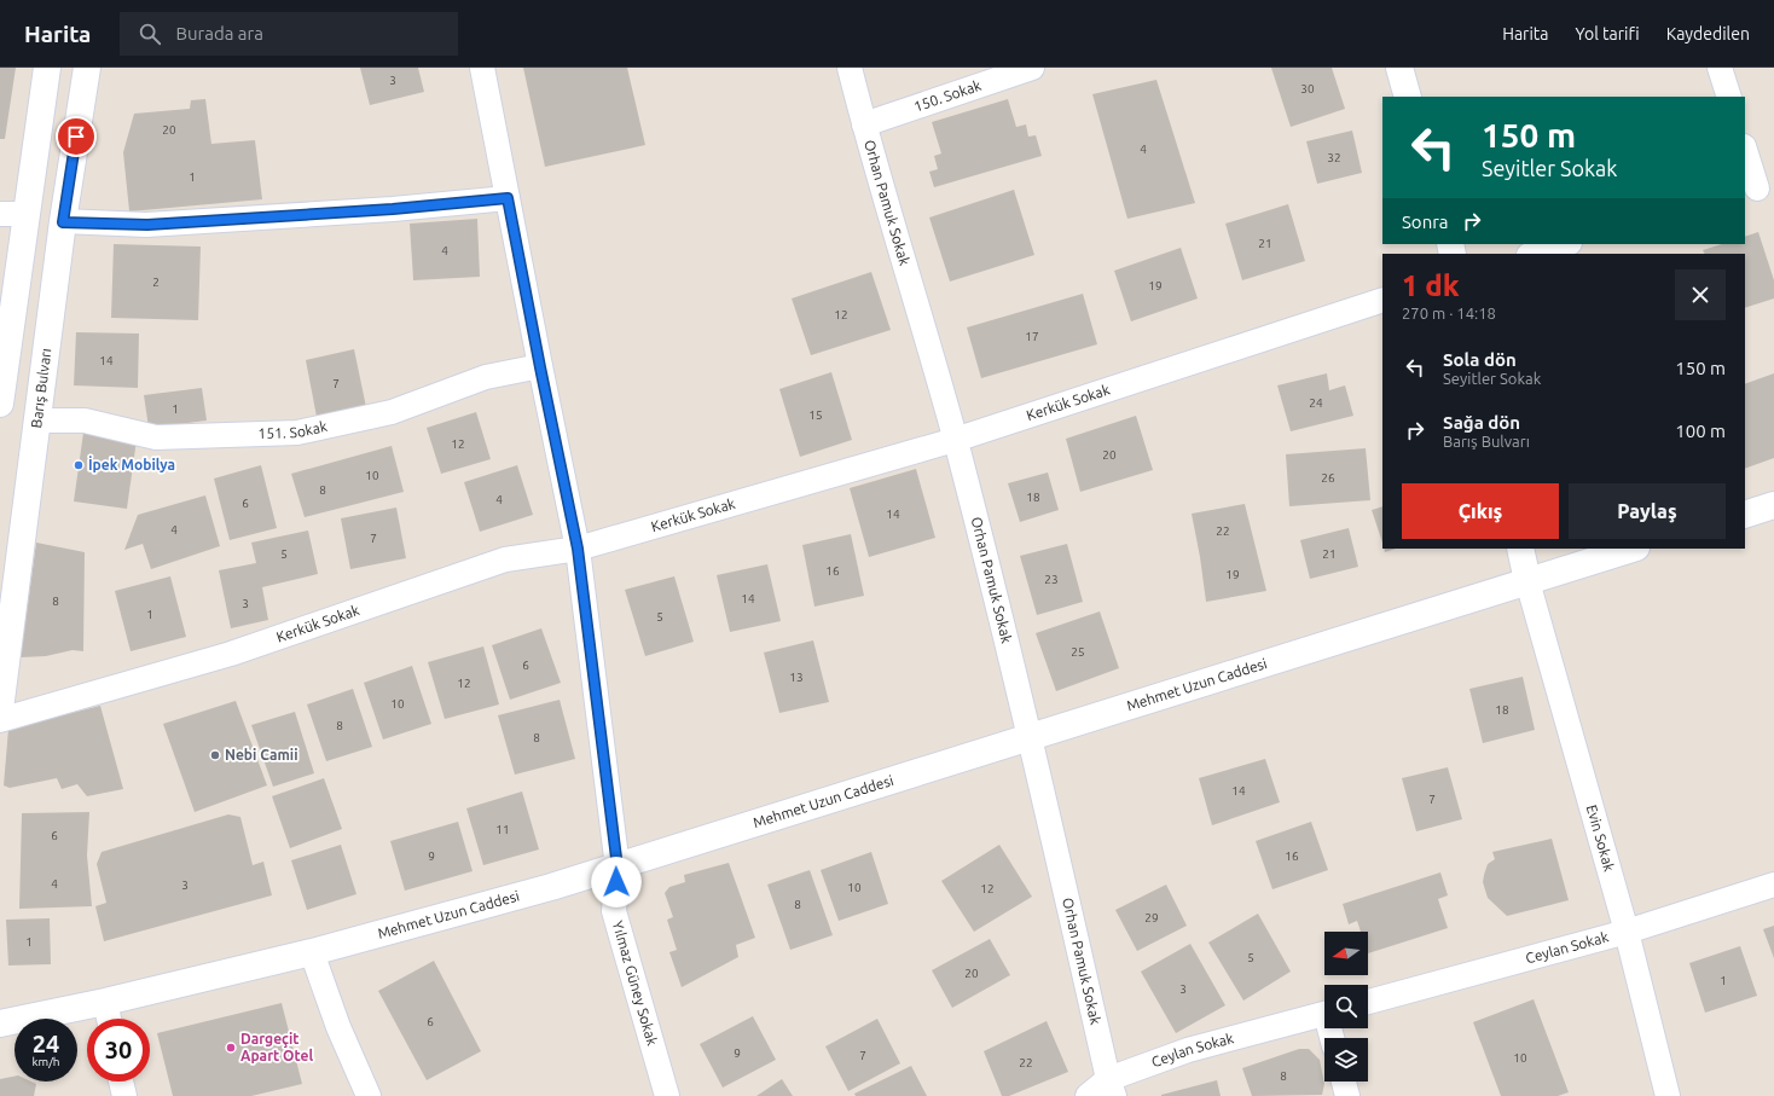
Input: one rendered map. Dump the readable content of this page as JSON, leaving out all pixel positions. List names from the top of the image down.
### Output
{
  "streets": {
    "street": [
      "150. Sokak",
      "Orhan Pamuk Sokak",
      "Barış Bulvarı",
      "Kerkük Sokak",
      "151. Sokak",
      "Mehmet Uzun Caddesi",
      "Evin Sokak",
      "Ceylan Sokak",
      "Yılmaz Güney Sokak"
    ]
  },
  "crossings": [
    ["150. Sokak", "Orhan Pamuk Sokak"],
    ["Orhan Pamuk Sokak", "Kerkük Sokak"],
    ["Orhan Pamuk Sokak", "Mehmet Uzun Caddesi"],
    ["Orhan Pamuk Sokak", "Ceylan Sokak"],
    ["Barış Bulvarı", "151. Sokak"],
    ["Kerkük Sokak", "Yılmaz Güney Sokak"],
    ["151. Sokak", "Yılmaz Güney Sokak"],
    ["Mehmet Uzun Caddesi", "Evin Sokak"],
    ["Mehmet Uzun Caddesi", "Yılmaz Güney Sokak"],
    ["Evin Sokak", "Ceylan Sokak"]
  ],
  "places": ["İpek Mobilya", "Nebi Camii", "Dargeçit Apart Otel"],
  "house_numbers": [
    "3",
    "30",
    "20",
    "4",
    "32",
    "1",
    "21",
    "4",
    "2",
    "19",
    "12",
    "17",
    "14",
    "7",
    "24",
    "1",
    "15",
    "12",
    "20",
    "10",
    "26",
    "8",
    "18",
    "4",
    "6",
    "14",
    "4",
    "22",
    "7",
    "5",
    "21",
    "16",
    "19",
    "23",
    "14",
    "8",
    "3",
    "1",
    "5",
    "25",
    "6",
    "13",
    "12",
    "10",
    "18",
    "8",
    "8",
    "14",
    "7",
    "11",
    "6",
    "9",
    "16",
    "4",
    "3",
    "10",
    "12",
    "8",
    "29",
    "1",
    "5",
    "20",
    "1",
    "3",
    "6",
    "9",
    "7",
    "10",
    "22",
    "8"
  ],
  "north": "left",
  "page": {
    "header": "Harita",
    "search": "Burada ara",
    "nav": ["Harita", "Yol tarifi", "Kaydedilen"],
    "turn": ["150 m", "Seyitler Sokak"],
    "then": "Sonra",
    "heading": ["1 dk", "270 m · 14:18"],
    "list": [
      {
        "name": "Sola dön",
        "note": "Seyitler Sokak",
        "value": "150 m"
      },
      {
        "name": "Sağa dön",
        "note": "Barış Bulvarı",
        "value": "100 m"
      }
    ],
    "buttons": ["Çıkış", "Paylaş"],
    "speed": "24 km/h",
    "limit": "30"
  }
}
